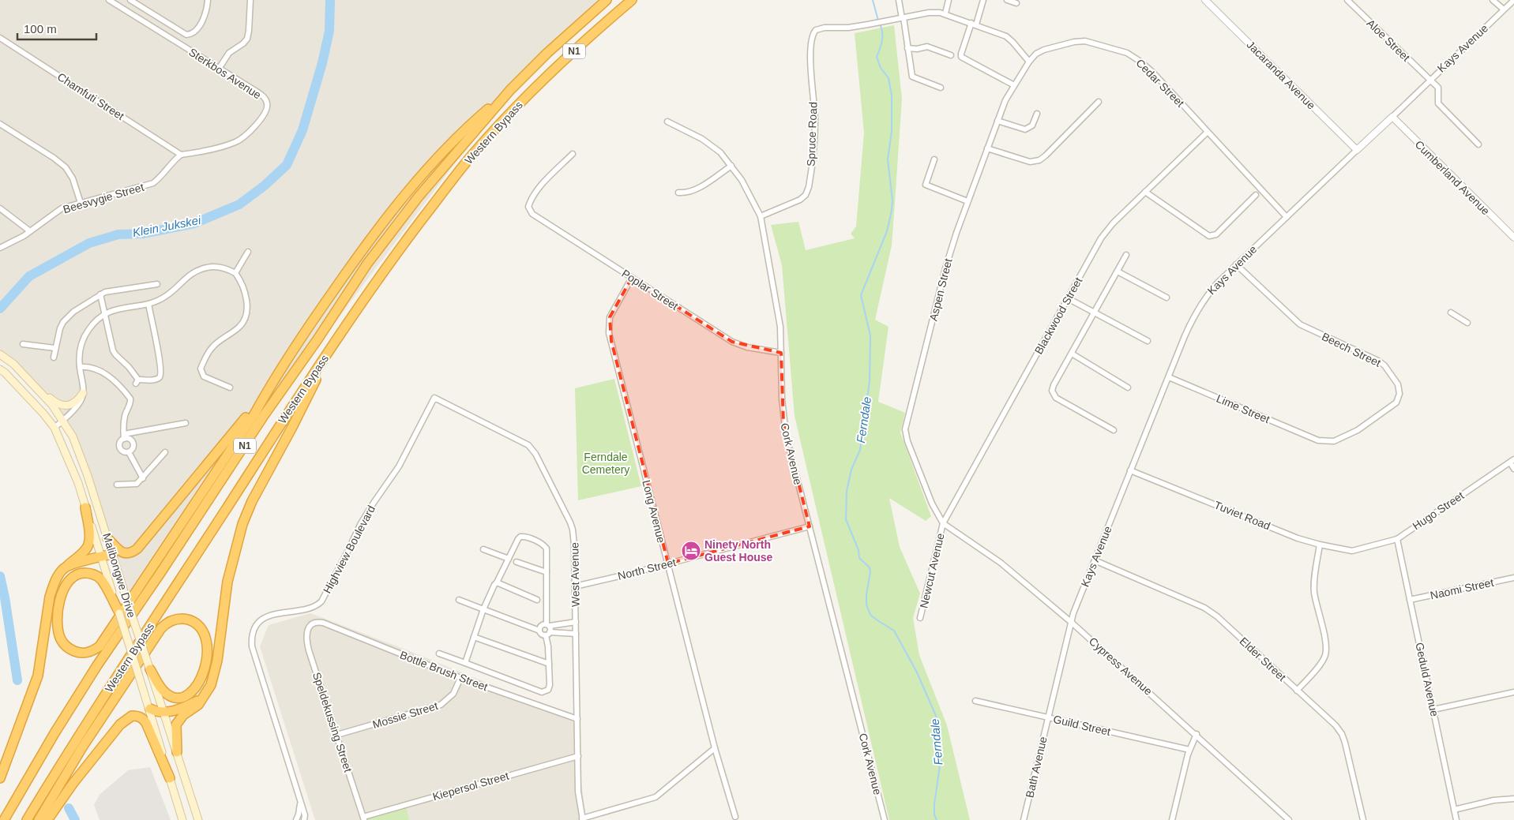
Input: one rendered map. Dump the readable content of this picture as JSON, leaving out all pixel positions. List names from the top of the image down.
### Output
{
  "streets": {
    "highway": ["N1", "Western Bypass"],
    "main road": ["Malibongwe Drive"],
    "street": [
      "Aloe Street",
      "Kays Avenue",
      "Sterkbos Avenue",
      "Jacaranda Avenue",
      "Cedar Street",
      "Chamfuti Street",
      "Spruce Road",
      "Cumberland Avenue",
      "Beesvygie Street",
      "Poplar Street",
      "Aspen Street",
      "Blackwood Street",
      "Beech Street",
      "Lime Street",
      "Cork Avenue",
      "Hugo Street",
      "Long Avenue",
      "Tuviet Road",
      "Highview Boulevard",
      "North Street",
      "Newcut Avenue",
      "West Avenue",
      "Naomi Street",
      "Elder Street",
      "Cypress Avenue",
      "Bottle Brush Street",
      "Geduld Avenue",
      "Mossie Street",
      "Speldekussing Street",
      "Guild Street",
      "Bath Avenue",
      "Kiepersol Street"
    ]
  },
  "crossings": [
    ["Aloe Street", "Kays Avenue"],
    ["Kays Avenue", "Jacaranda Avenue"],
    ["Kays Avenue", "Cedar Street"],
    ["Kays Avenue", "Cumberland Avenue"],
    ["Kays Avenue", "Beech Street"],
    ["Kays Avenue", "Lime Street"],
    ["Kays Avenue", "Tuviet Road"],
    ["Kays Avenue", "Elder Street"],
    ["Kays Avenue", "Cypress Avenue"],
    ["Kays Avenue", "Bath Avenue"],
    ["Sterkbos Avenue", "Chamfuti Street"],
    ["Sterkbos Avenue", "Beesvygie Street"],
    ["Cedar Street", "Aspen Street"],
    ["Cedar Street", "Blackwood Street"],
    ["Chamfuti Street", "Beesvygie Street"],
    ["Spruce Road", "Cork Avenue"],
    ["Poplar Street", "Cork Avenue"],
    ["Poplar Street", "Long Avenue"],
    ["Aspen Street", "Blackwood Street"],
    ["Aspen Street", "Newcut Avenue"],
    ["Aspen Street", "Cypress Avenue"],
    ["Blackwood Street", "Newcut Avenue"],
    ["Blackwood Street", "Cypress Avenue"],
    ["Beech Street", "Lime Street"],
    ["Cork Avenue", "North Street"],
    ["Hugo Street", "Tuviet Road"],
    ["Hugo Street", "Geduld Avenue"],
    ["Long Avenue", "North Street"],
    ["Highview Boulevard", "West Avenue"],
    ["North Street", "West Avenue"],
    ["Newcut Avenue", "Cypress Avenue"],
    ["West Avenue", "Bottle Brush Street"],
    ["West Avenue", "Kiepersol Street"],
    ["Naomi Street", "Geduld Avenue"],
    ["Cypress Avenue", "Bath Avenue"],
    ["Bottle Brush Street", "Mossie Street"],
    ["Bottle Brush Street", "Speldekussing Street"],
    ["Mossie Street", "Speldekussing Street"],
    ["Speldekussing Street", "Kiepersol Street"],
    ["Guild Street", "Bath Avenue"]
  ],
  "water": ["Klein Jukskei", "Ferndale"],
  "parks": ["Ferndale Cemetery"],
  "places": {
    "hotel": ["Ninety North Guest House"]
  },
  "scale_bar": "100 m"
}
